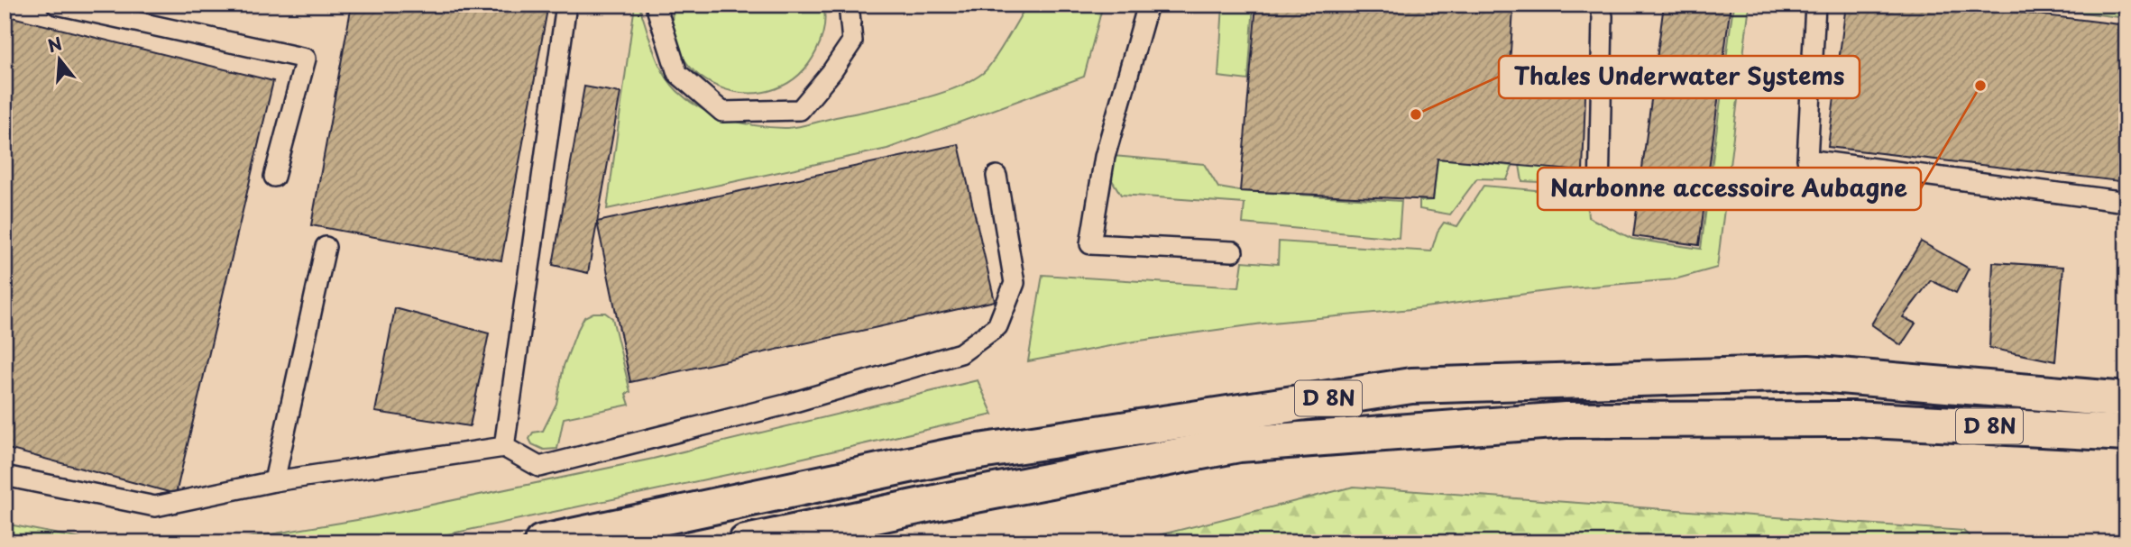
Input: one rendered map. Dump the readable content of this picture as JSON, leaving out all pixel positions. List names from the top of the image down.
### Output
{
  "streets": {
    "main road": ["D 8N"]
  },
  "places": ["Narbonne accessoire Aubagne", "Thales Underwater Systems"],
  "north": "top"
}
